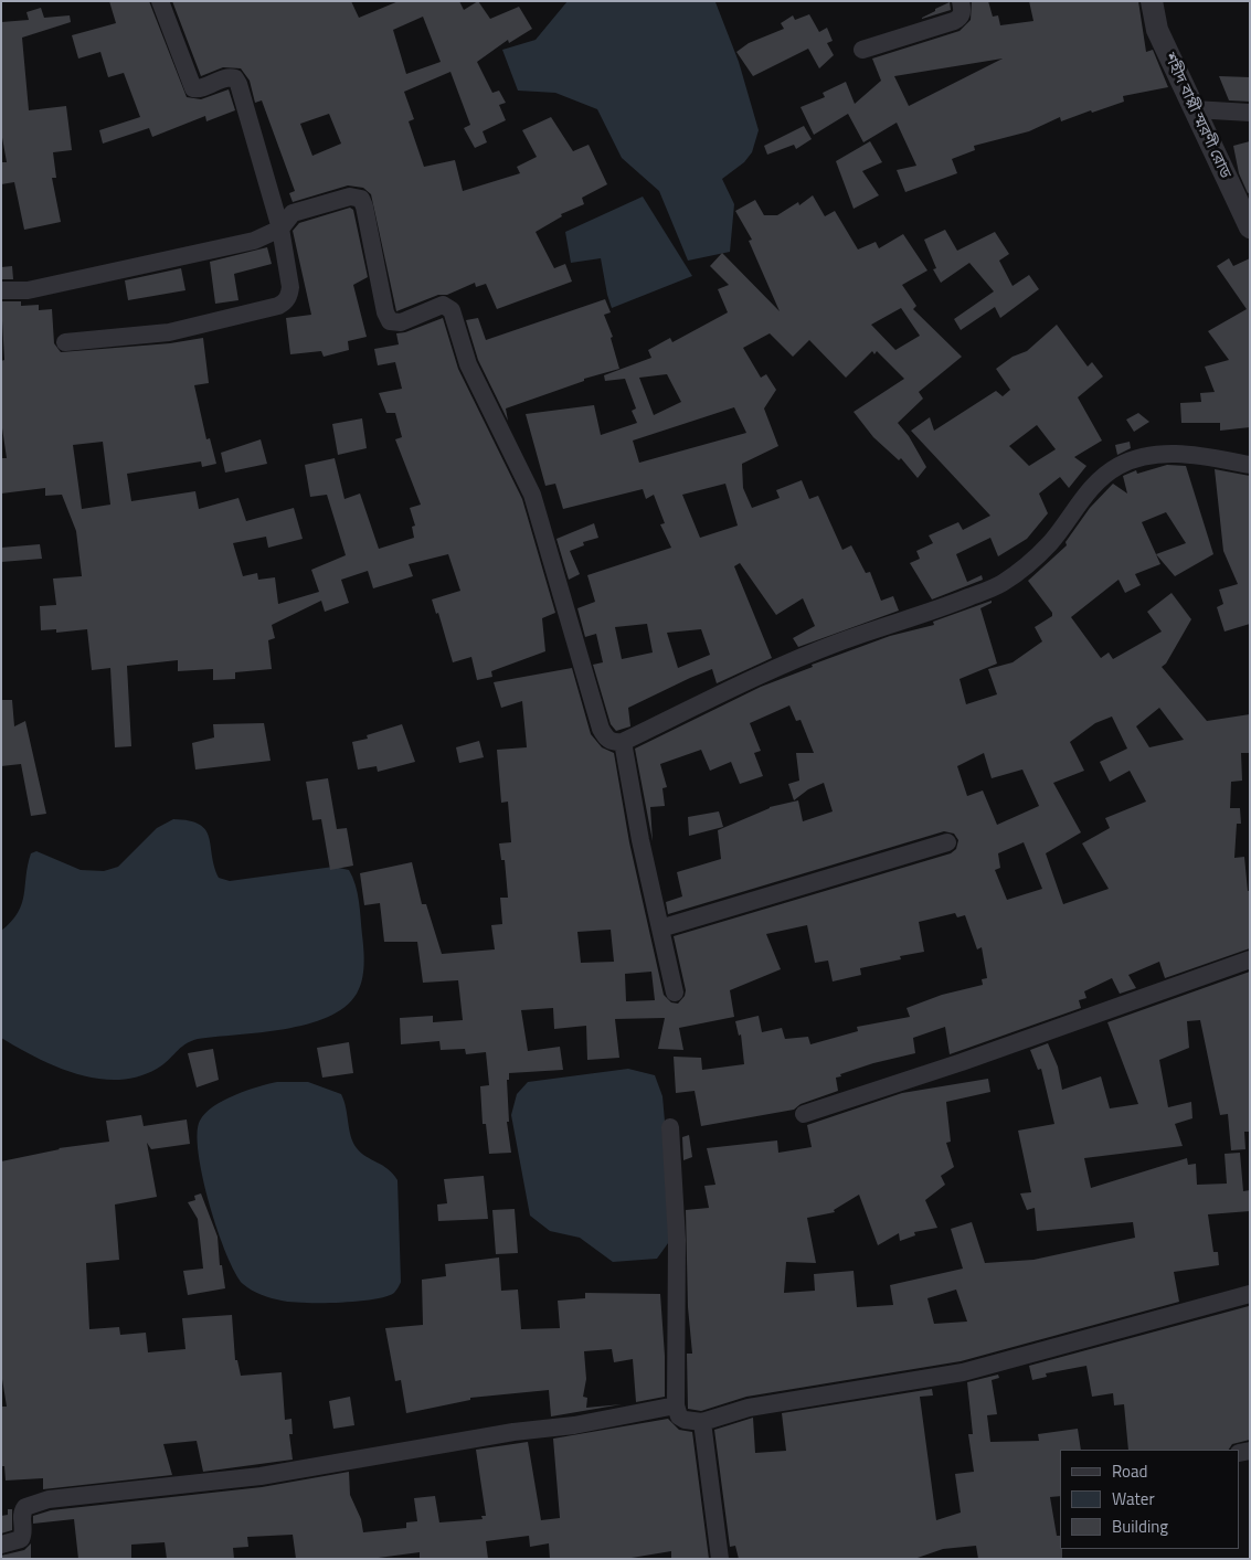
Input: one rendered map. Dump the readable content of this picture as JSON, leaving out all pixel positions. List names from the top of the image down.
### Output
{
  "streets": {
    "street": ["শহীদ বাপ্পী স্মরণী রোড"]
  },
  "legend": ["Road", "Water", "Building"]
}
